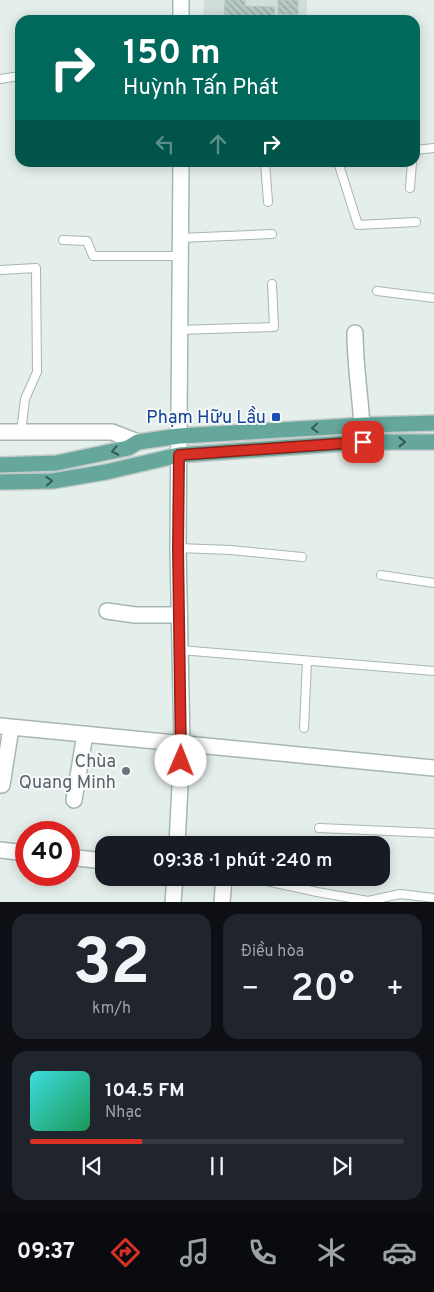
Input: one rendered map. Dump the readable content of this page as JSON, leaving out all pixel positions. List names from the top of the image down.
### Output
{
  "places": {
    "transit": ["Phạm Hữu Lầu"],
    "other": ["Chùa Quang Minh"]
  },
  "page": {
    "turn": ["150 m", "Huỳnh Tấn Phát"],
    "limit": "40",
    "trip": "09:38 · 1 phút · 240 m",
    "tile": [
      ["32", "km/h"],
      "Điều hòa"
    ],
    "heat": ["−", "20°", "+"],
    "song": ["104.5 FM", "Nhạc"],
    "tabs": "09:37"
  }
}
